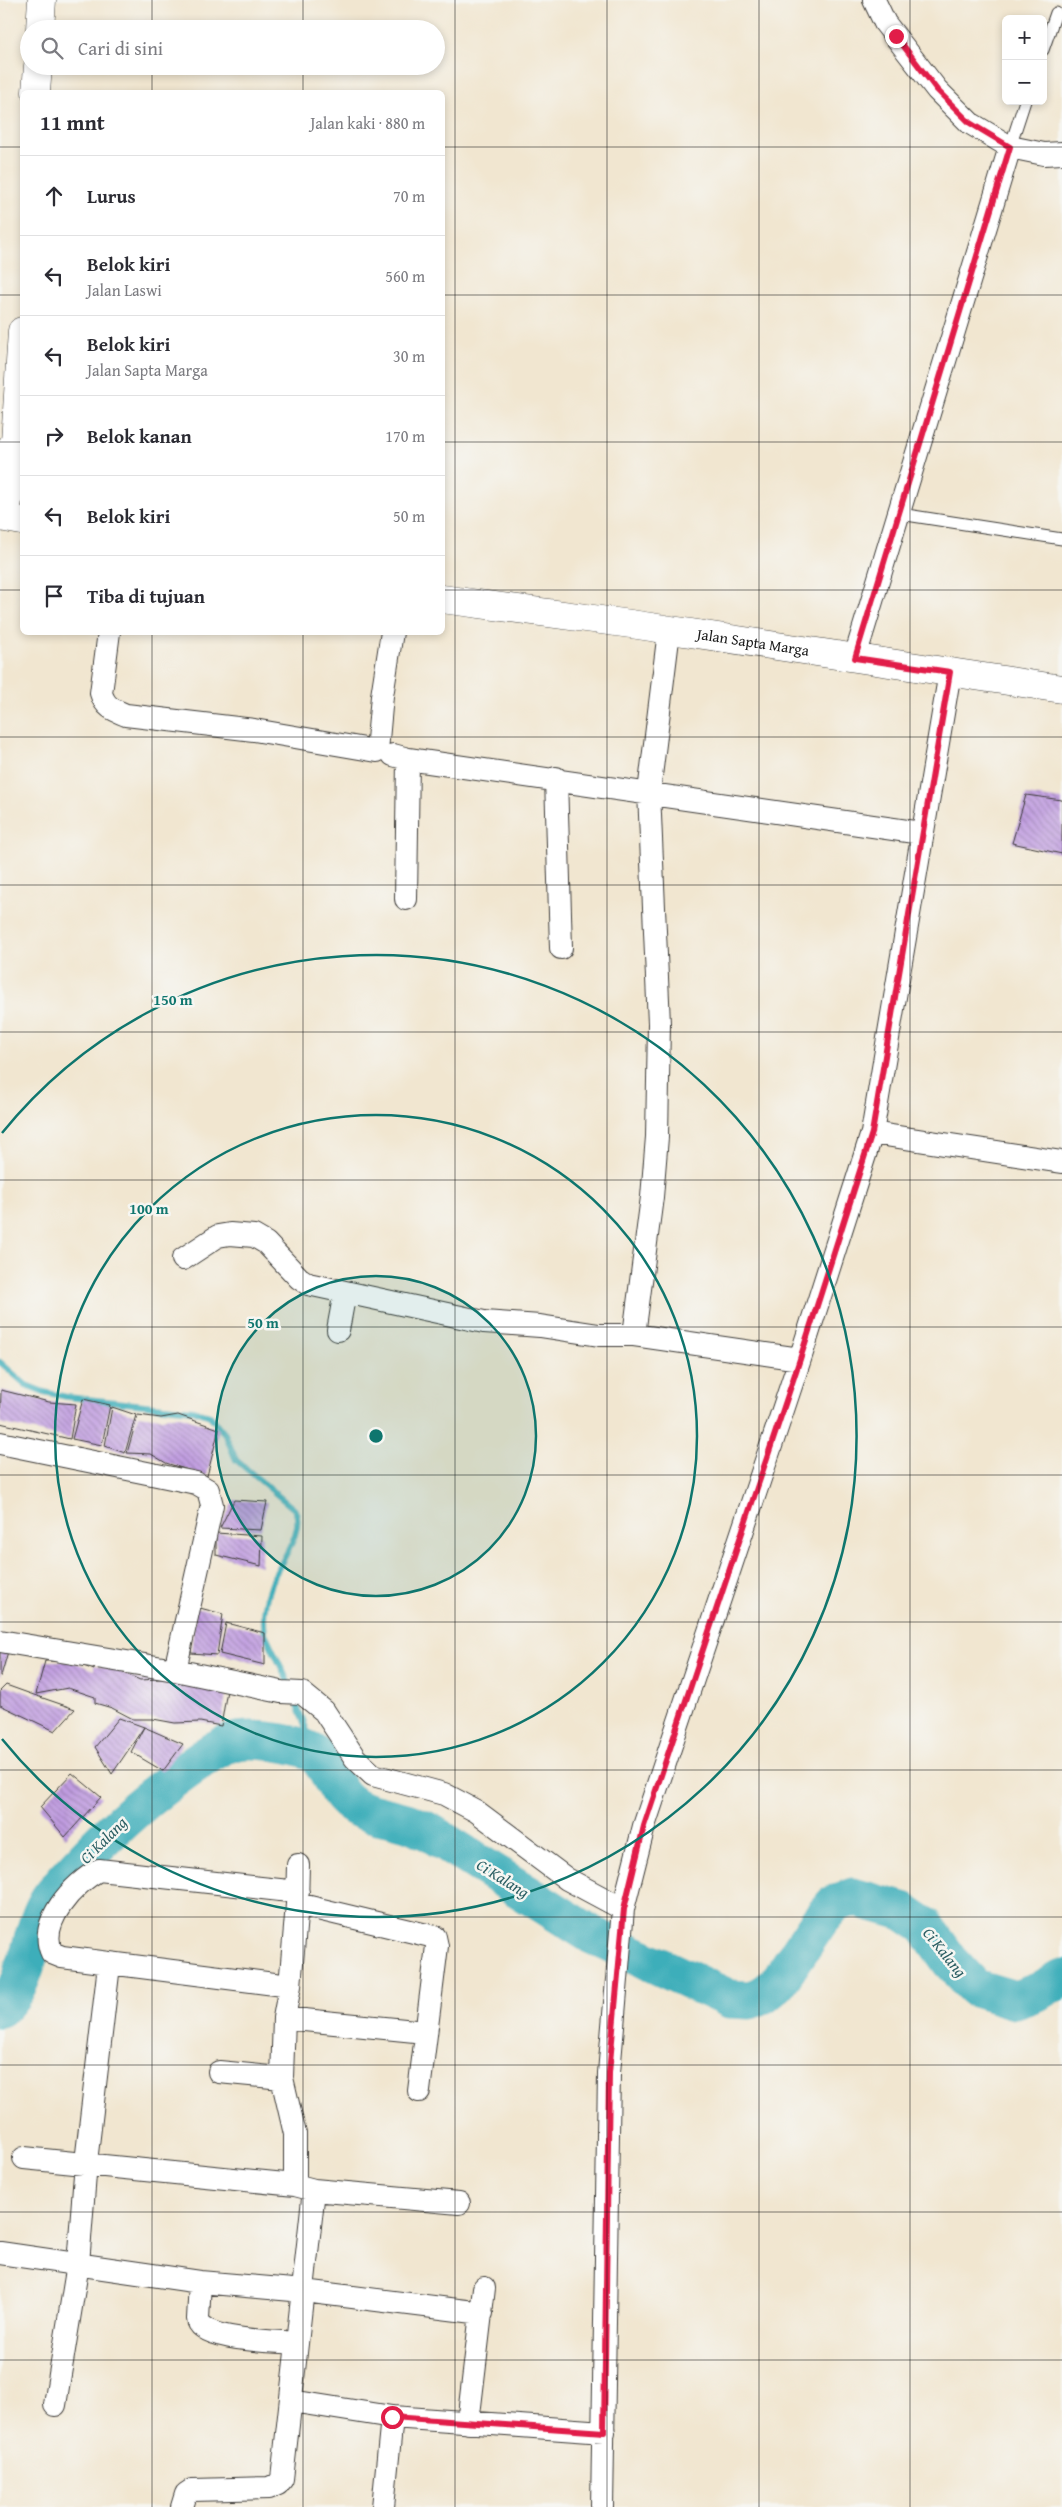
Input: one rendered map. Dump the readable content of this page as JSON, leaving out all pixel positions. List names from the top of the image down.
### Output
{
  "streets": {
    "main road": ["Jalan Sapta Marga"]
  },
  "water": ["Ci Kalang"],
  "page": {
    "map_buttons": ["+", "−"],
    "search": "Cari di sini",
    "heading": ["11 mnt", "Jalan kaki · 880 m"],
    "list": [
      ["Lurus", "70 m"],
      ["Belok kiri", "Jalan Laswi", "560 m"],
      ["Belok kiri", "Jalan Sapta Marga", "30 m"],
      ["Belok kanan", "170 m"],
      ["Belok kiri", "50 m"],
      "Tiba di tujuan"
    ]
  },
  "rings": ["150 m", "100 m", "50 m"]
}
